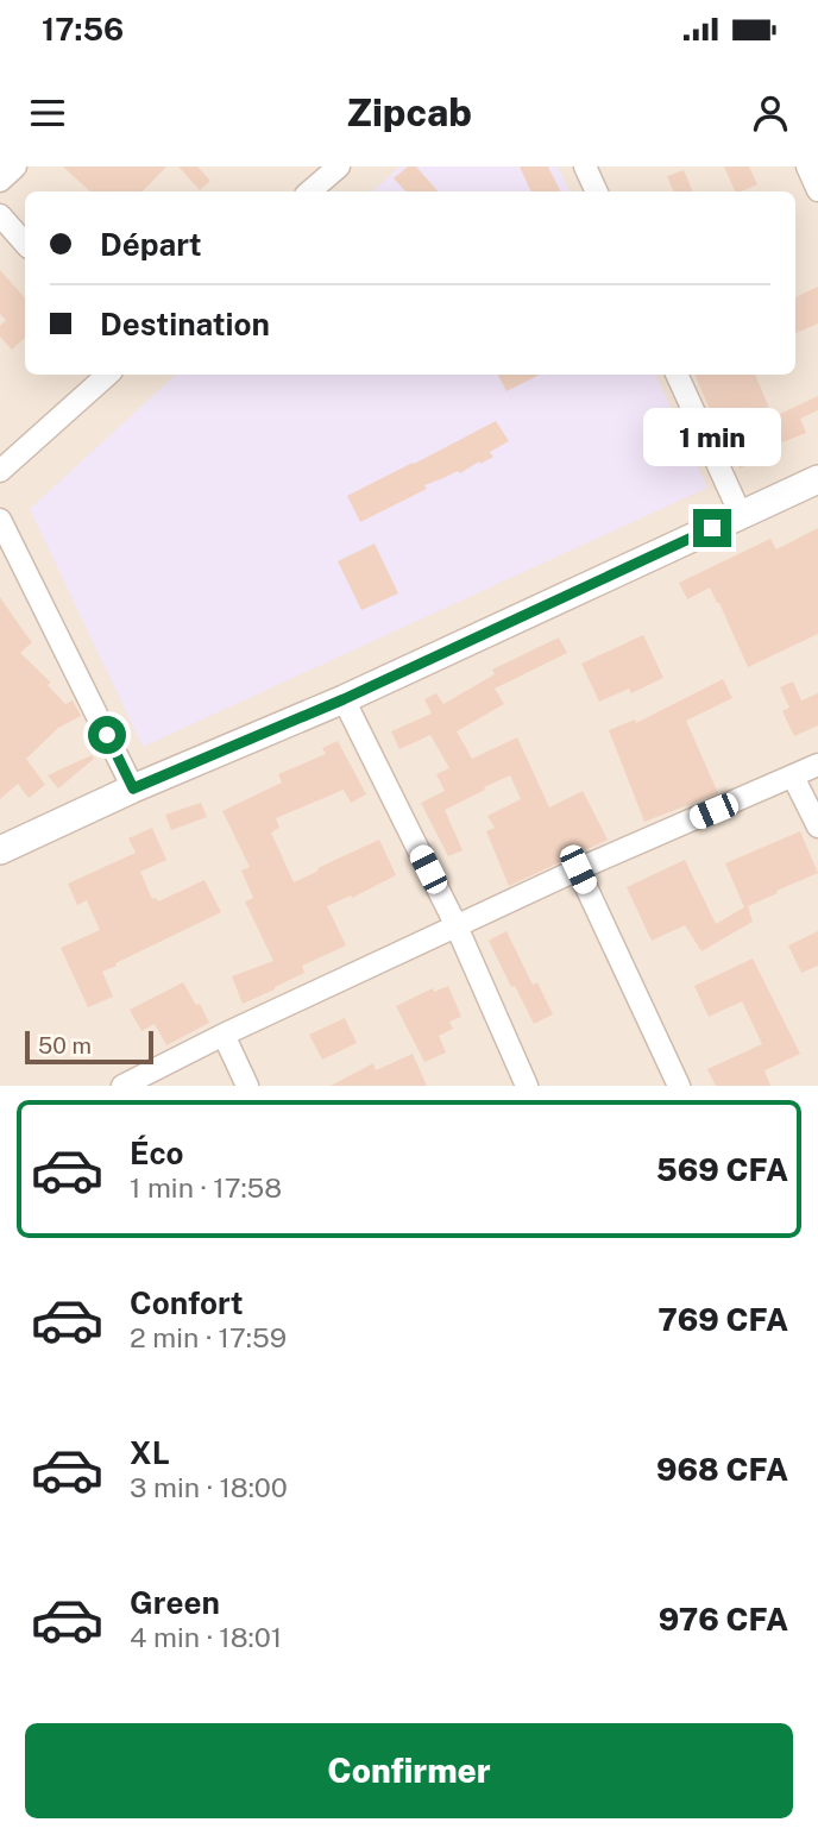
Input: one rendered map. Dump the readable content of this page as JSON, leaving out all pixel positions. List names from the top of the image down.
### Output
{
  "scale_bar": "50 m",
  "page": {
    "status": "17:56",
    "header": "Zipcab",
    "banner": ["Départ", "Destination"],
    "bubble": "1 min",
    "scale": "50 m",
    "list": [
      {
        "name": "Éco",
        "note": "1 min · 17:58",
        "value": "569 CFA"
      },
      {
        "name": "Confort",
        "note": "2 min · 17:59",
        "value": "769 CFA"
      },
      {
        "name": "XL",
        "note": "3 min · 18:00",
        "value": "968 CFA"
      },
      {
        "name": "Green",
        "note": "4 min · 18:01",
        "value": "976 CFA"
      }
    ],
    "buttons": "Confirmer"
  }
}
